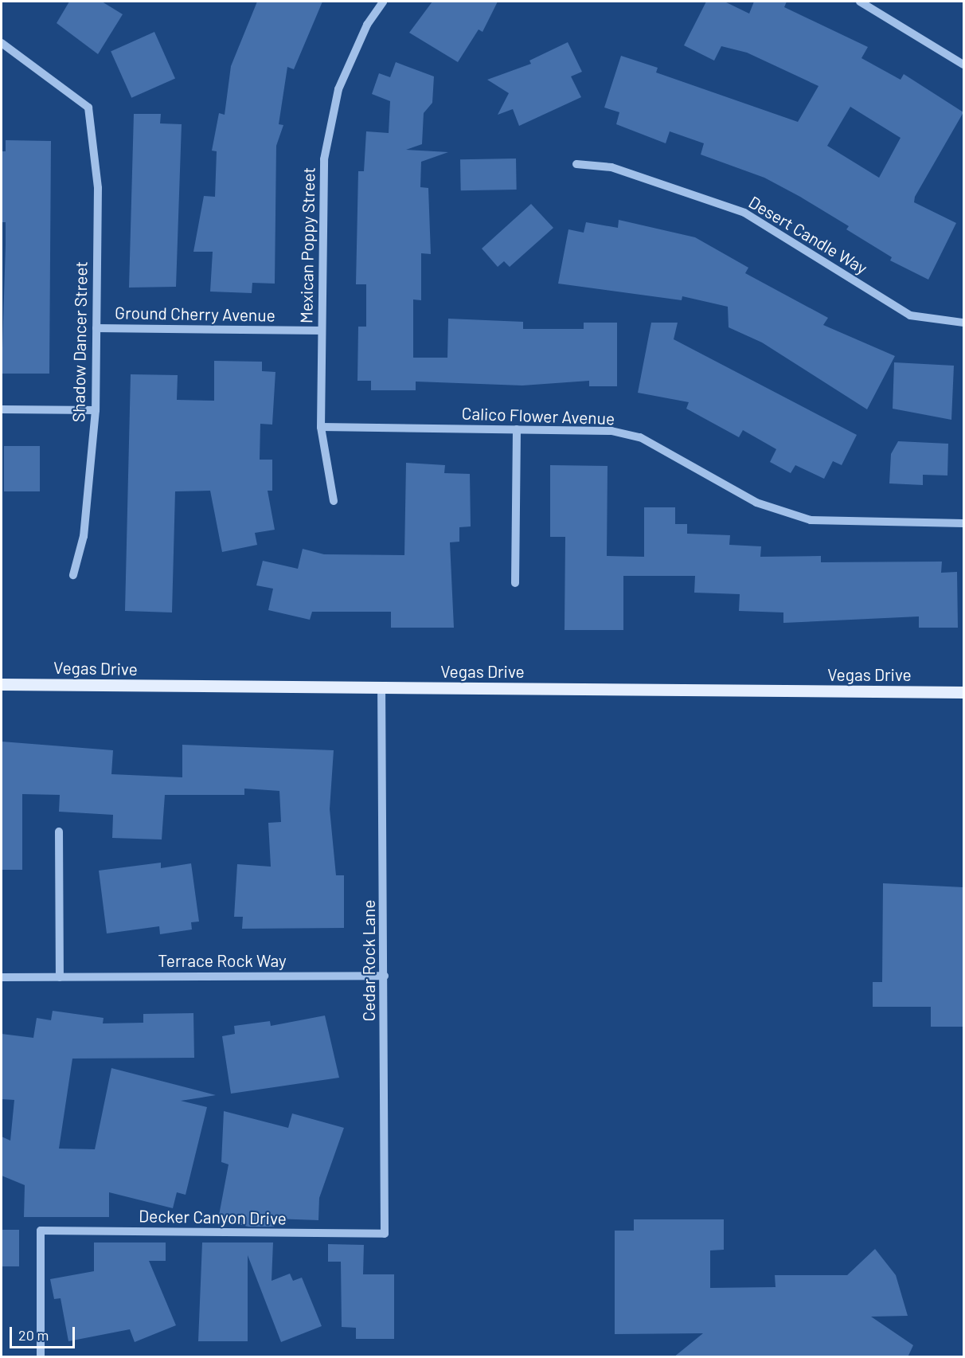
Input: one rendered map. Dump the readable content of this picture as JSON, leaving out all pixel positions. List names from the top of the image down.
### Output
{
  "streets": {
    "main road": ["Vegas Drive"],
    "street": [
      "Desert Candle Way",
      "Mexican Poppy Street",
      "Ground Cherry Avenue",
      "Shadow Dancer Street",
      "Calico Flower Avenue",
      "Terrace Rock Way",
      "Cedar Rock Lane",
      "Decker Canyon Drive"
    ]
  },
  "crossings": [
    ["Mexican Poppy Street", "Ground Cherry Avenue"],
    ["Mexican Poppy Street", "Calico Flower Avenue"],
    ["Ground Cherry Avenue", "Shadow Dancer Street"],
    ["Vegas Drive", "Cedar Rock Lane"],
    ["Terrace Rock Way", "Cedar Rock Lane"],
    ["Cedar Rock Lane", "Decker Canyon Drive"]
  ],
  "scale_bar": "20 m"
}
